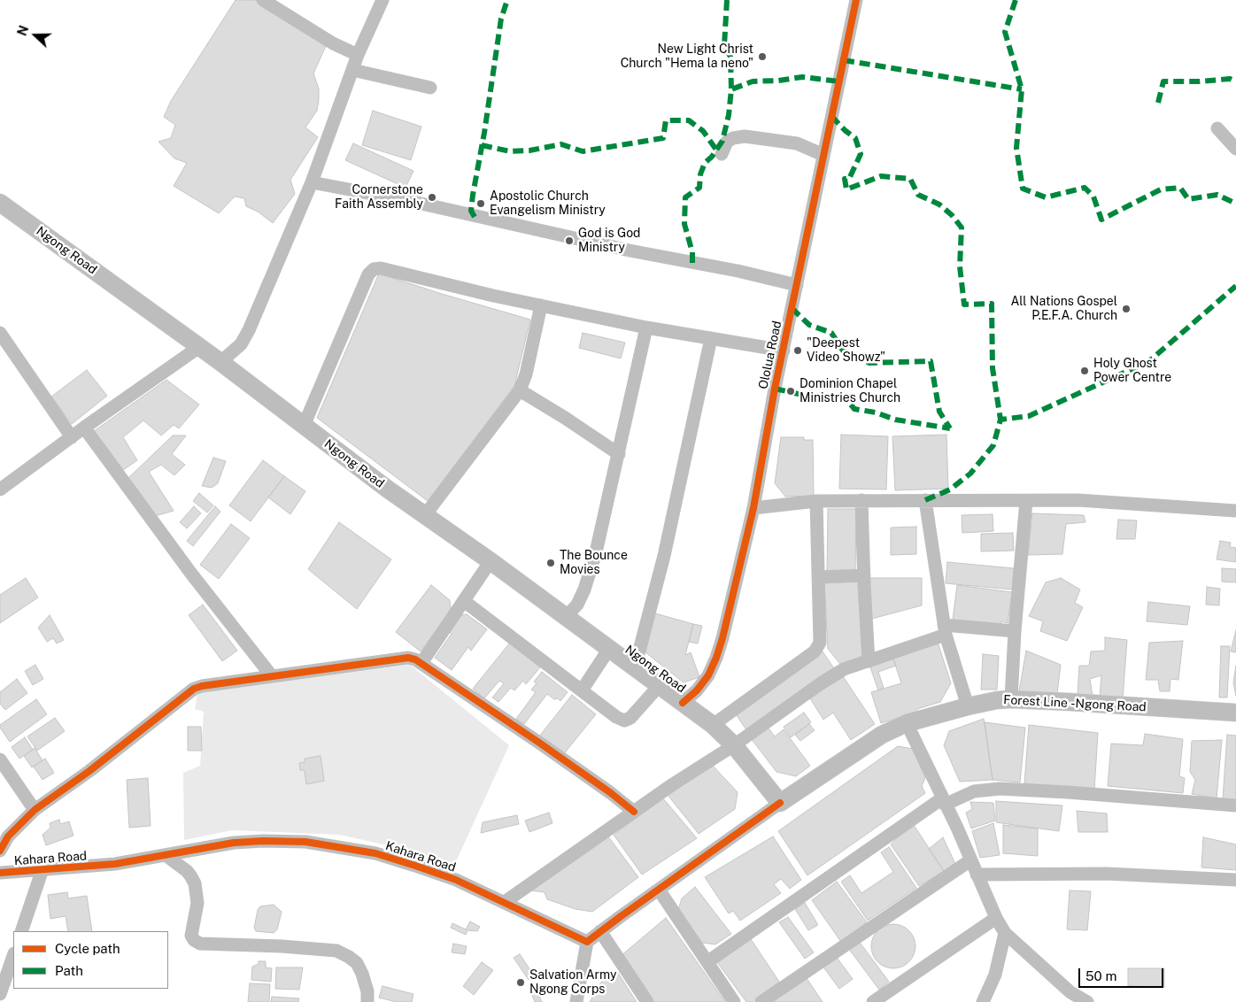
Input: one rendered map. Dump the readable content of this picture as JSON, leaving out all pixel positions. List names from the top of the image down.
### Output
{
  "streets": {
    "main road": ["Ngong Road", "Forest Line -Ngong Road"],
    "street": ["Ololua Road", "Kahara Road"]
  },
  "crossings": [
    ["Ngong Road", "Ololua Road"],
    ["Ngong Road", "Forest Line -Ngong Road"]
  ],
  "places": [
    "New Light Christ Church \"Hema la neno\"",
    "Cornerstone Faith Assembly",
    "Apostolic Church Evangelism Ministry",
    "God is God Ministry",
    "All Nations Gospel P.E.F.A. Church",
    "\"Deepest Video Showz\"",
    "Holy Ghost Power Centre",
    "Dominion Chapel Ministries Church",
    "The Bounce Movies",
    "Salvation Army Ngong Corps"
  ],
  "legend": ["Cycle path", "Path"],
  "scale_bar": "50 m",
  "north": "left"
}
